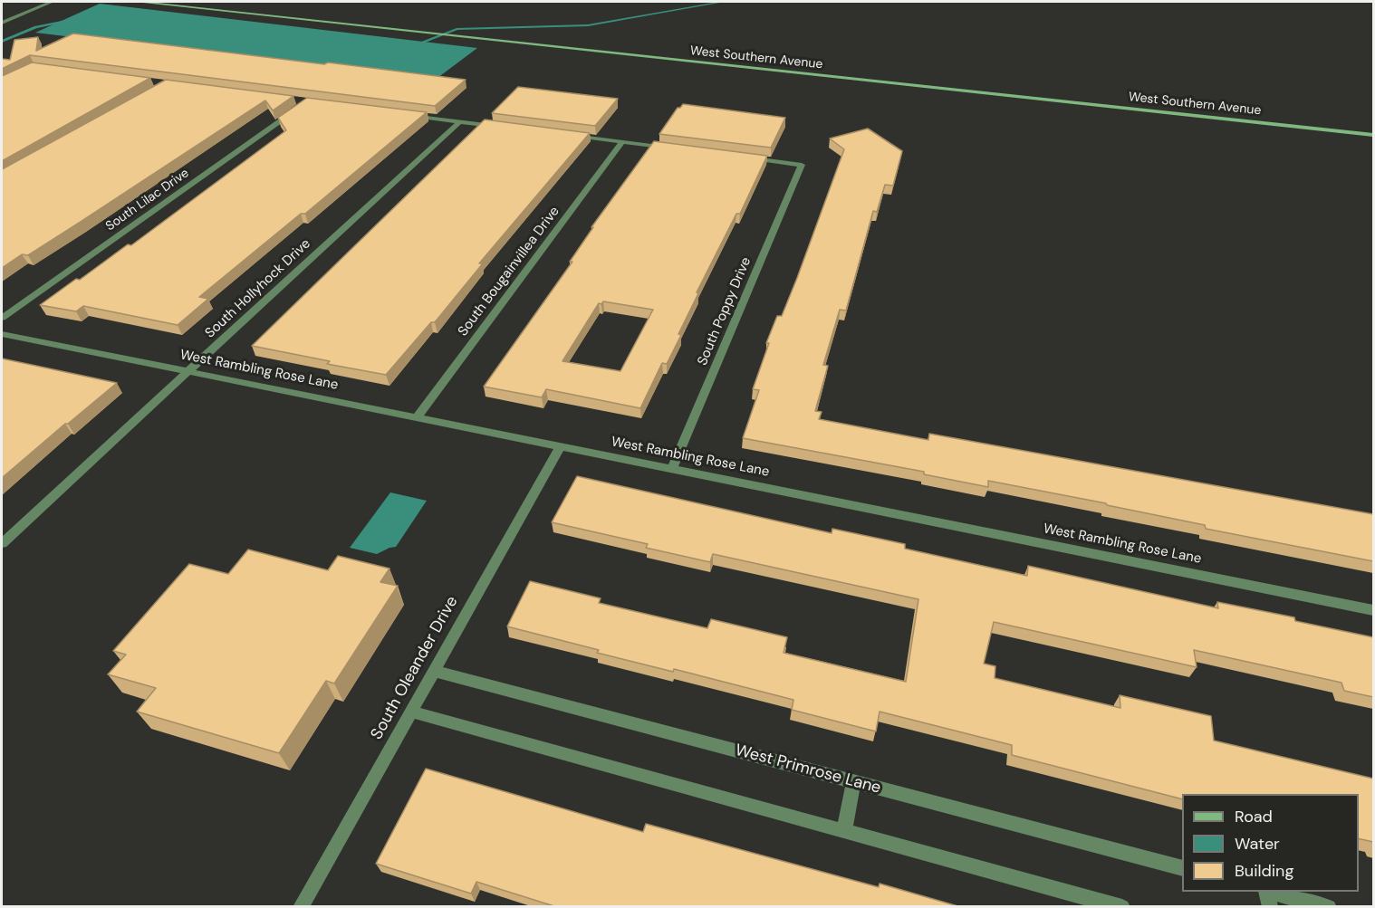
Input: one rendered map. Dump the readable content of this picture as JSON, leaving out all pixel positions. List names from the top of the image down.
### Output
{
  "streets": {
    "main road": ["West Southern Avenue"],
    "street": [
      "South Lilac Drive",
      "South Bougainvillea Drive",
      "South Hollyhock Drive",
      "South Poppy Drive",
      "West Rambling Rose Lane",
      "South Oleander Drive",
      "West Primrose Lane"
    ]
  },
  "crossings": [
    ["South Bougainvillea Drive", "West Rambling Rose Lane"],
    ["South Hollyhock Drive", "West Rambling Rose Lane"],
    ["South Poppy Drive", "West Rambling Rose Lane"],
    ["West Rambling Rose Lane", "South Oleander Drive"],
    ["South Oleander Drive", "West Primrose Lane"]
  ],
  "legend": ["Road", "Water", "Building"]
}
